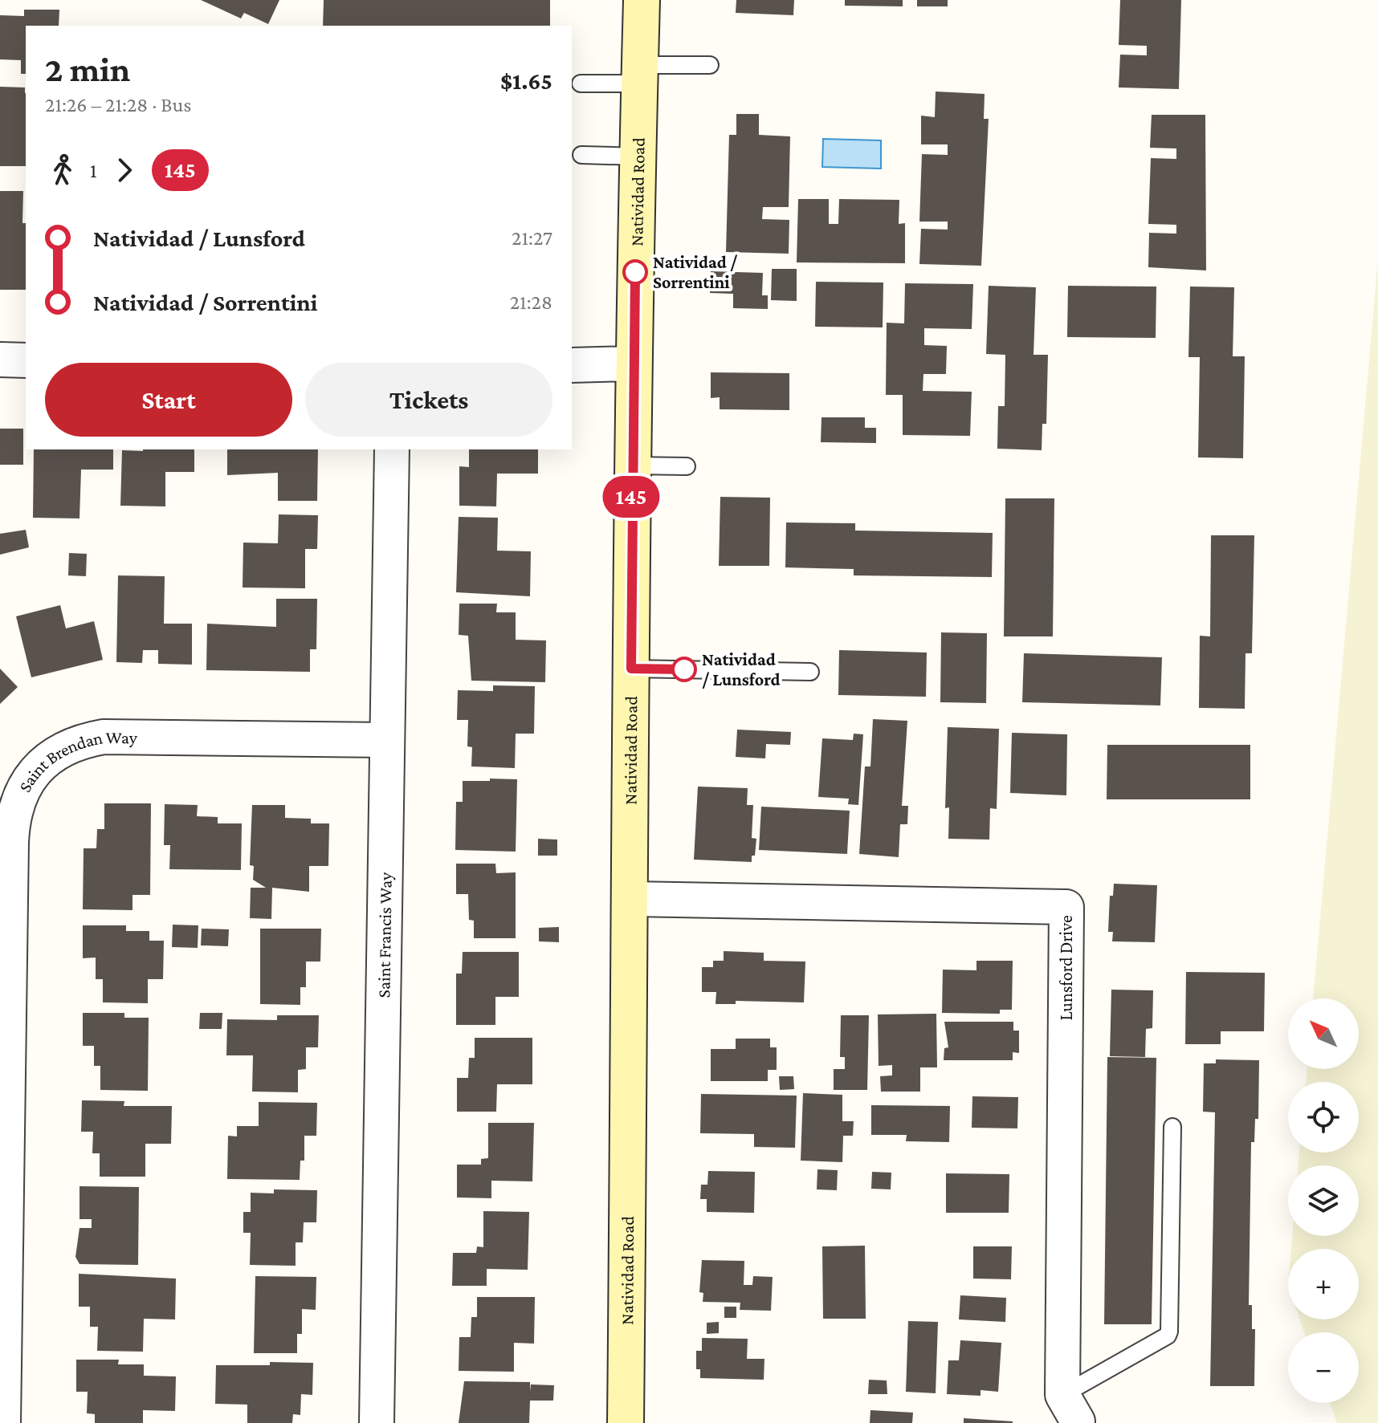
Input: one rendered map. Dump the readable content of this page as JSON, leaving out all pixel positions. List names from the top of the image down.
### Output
{
  "streets": {
    "main road": ["Natividad Road"],
    "street": ["Saint Brendan Way", "Saint Francis Way", "Lunsford Drive"]
  },
  "crossings": [
    ["Natividad Road", "Lunsford Drive"],
    ["Saint Brendan Way", "Saint Francis Way"]
  ],
  "places": ["Natividad / Sorrentini", "Natividad / Lunsford"],
  "lines": ["bus line 145"],
  "north": "top left",
  "page": {
    "on_map": "145",
    "heading": ["2 min", "21:26 – 21:28 · Bus", "$1.65"],
    "legs": ["1", "145"],
    "list": [
      {
        "name": "Natividad / Lunsford",
        "value": "21:27"
      },
      {
        "name": "Natividad / Sorrentini",
        "value": "21:28"
      }
    ],
    "buttons": ["Start", "Tickets"],
    "map_buttons": ["+", "−"]
  }
}
